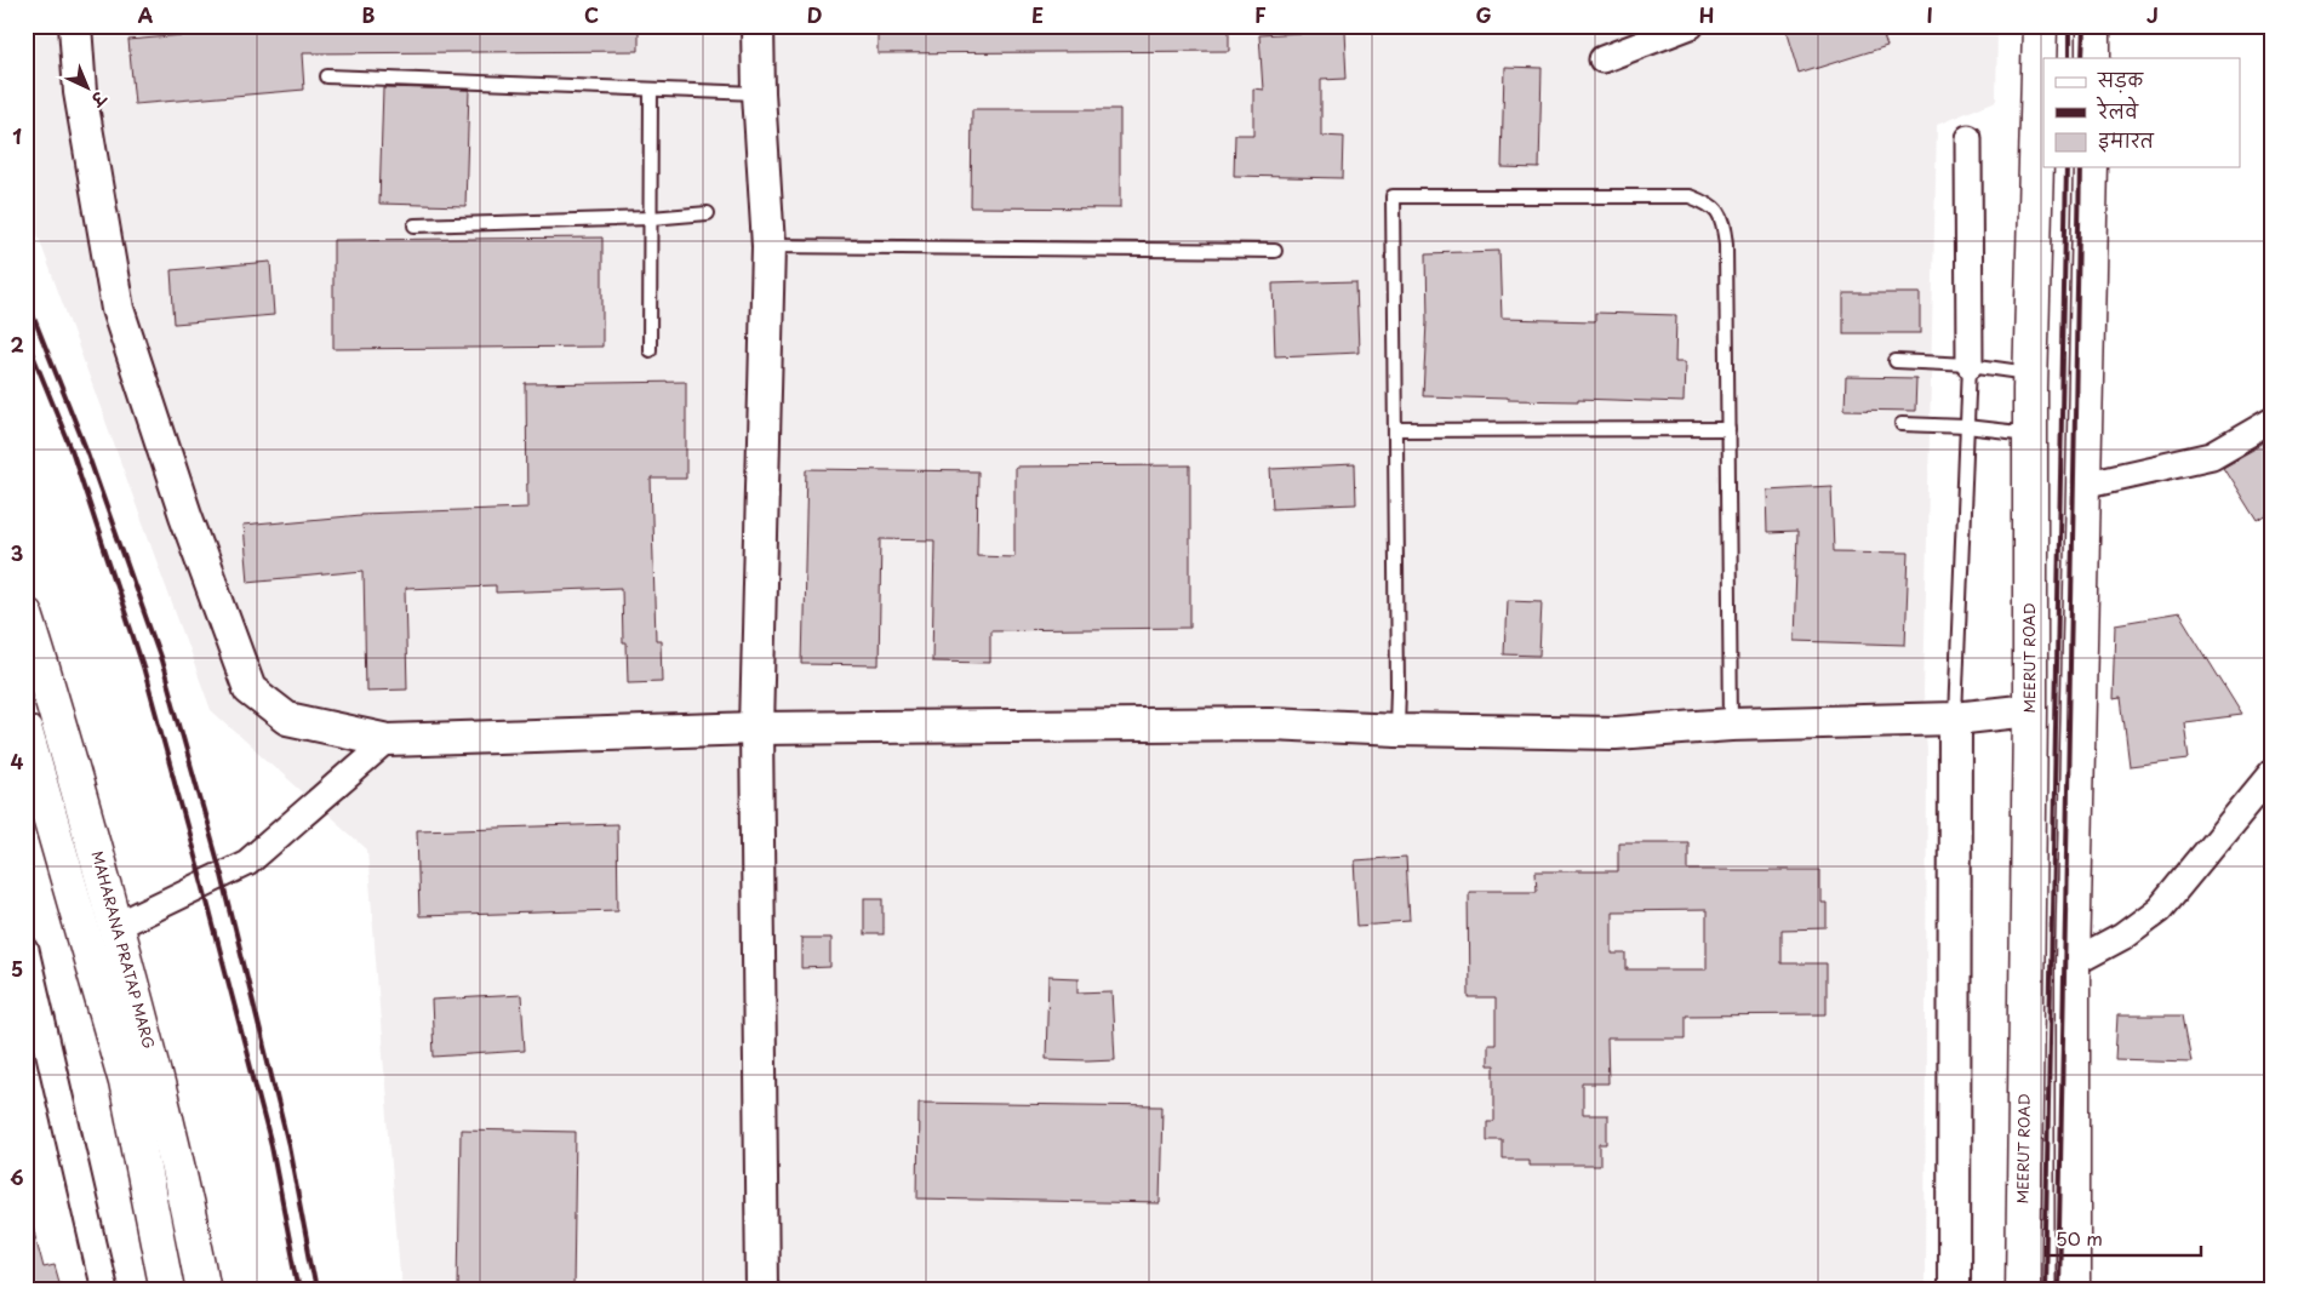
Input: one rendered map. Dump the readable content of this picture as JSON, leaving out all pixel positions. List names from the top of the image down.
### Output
{
  "streets": {
    "main road": ["MEERUT ROAD", "MAHARANA PRATAP MARG"]
  },
  "legend": ["सड़क", "रेलवे", "इमारत"],
  "scale_bar": "50 m",
  "north": "bottom right",
  "grid": {
    "columns": [
      "A",
      "B",
      "C",
      "D",
      "E",
      "F",
      "G",
      "H",
      "I",
      "J"
    ],
    "rows": [
      "1",
      "2",
      "3",
      "4",
      "5",
      "6"
    ]
  }
}
